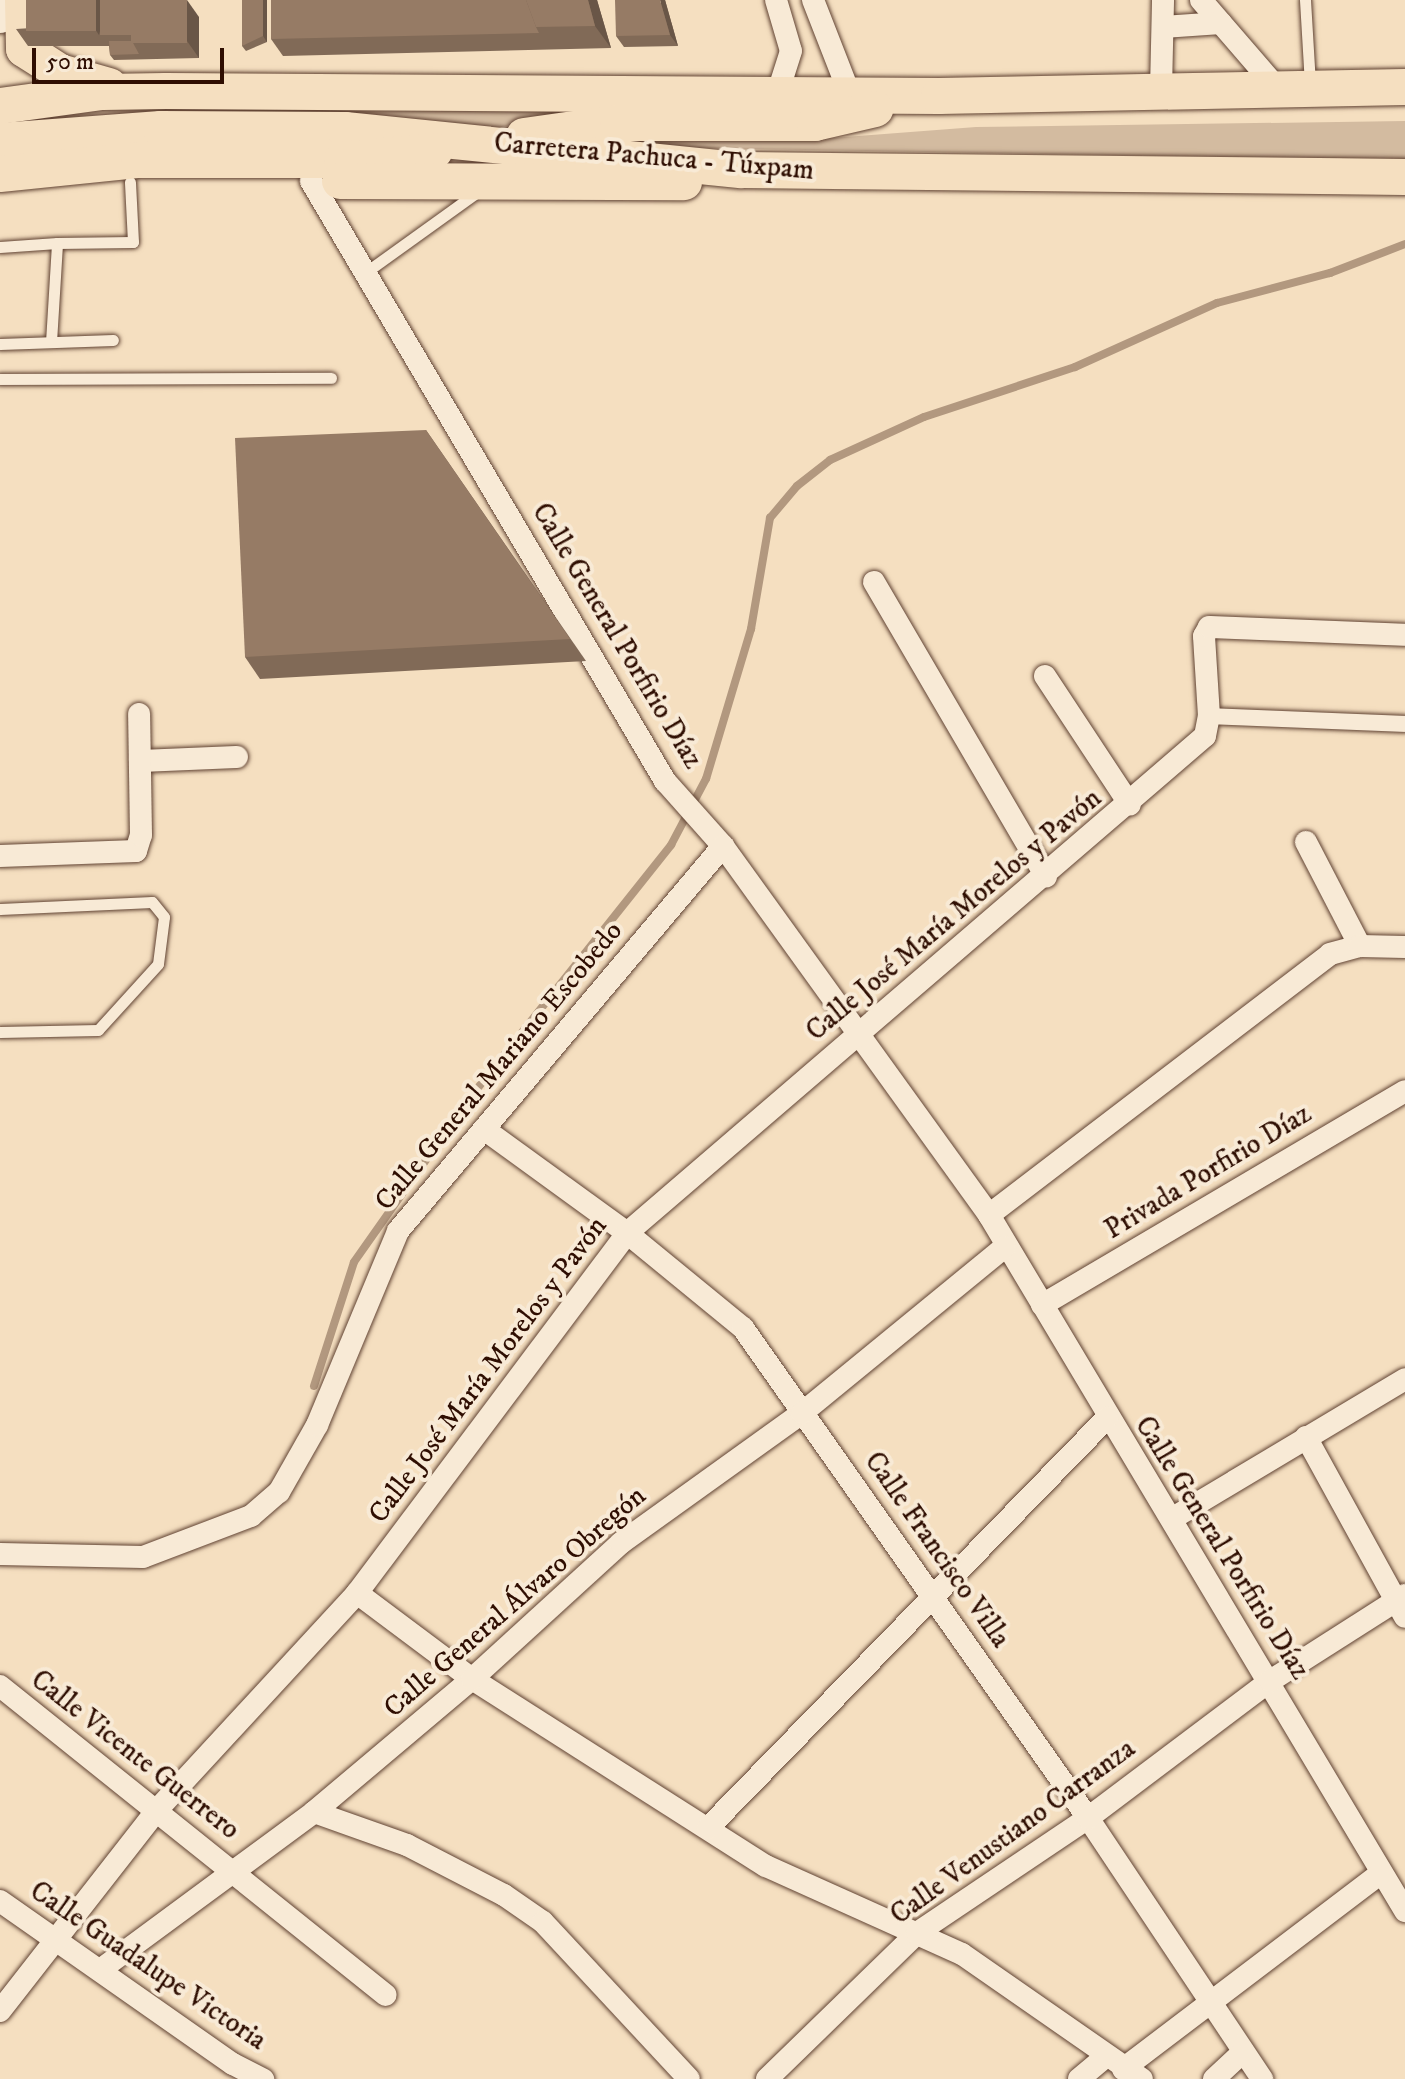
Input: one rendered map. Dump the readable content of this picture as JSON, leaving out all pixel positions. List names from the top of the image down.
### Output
{
  "streets": {
    "main road": ["Carretera Pachuca - Túxpam"],
    "street": [
      "Calle General Porfirio Díaz",
      "Calle José María Morelos y Pavón",
      "Calle General Mariano Escobedo",
      "Privada Porfirio Díaz",
      "Calle Francisco Villa",
      "Calle General Álvaro Obregón",
      "Calle Vicente Guerrero",
      "Calle Venustiano Carranza",
      "Calle Guadalupe Victoria"
    ]
  },
  "crossings": [
    ["Calle General Porfirio Díaz", "Calle José María Morelos y Pavón"],
    ["Calle General Porfirio Díaz", "Calle General Mariano Escobedo"],
    ["Calle General Porfirio Díaz", "Privada Porfirio Díaz"],
    ["Calle General Porfirio Díaz", "Calle General Álvaro Obregón"],
    ["Calle General Porfirio Díaz", "Calle Venustiano Carranza"],
    ["Calle José María Morelos y Pavón", "Calle Francisco Villa"],
    ["Calle José María Morelos y Pavón", "Calle Vicente Guerrero"],
    ["Calle José María Morelos y Pavón", "Calle Guadalupe Victoria"],
    ["Calle General Mariano Escobedo", "Calle Francisco Villa"],
    ["Calle Francisco Villa", "Calle General Álvaro Obregón"],
    ["Calle Francisco Villa", "Calle Venustiano Carranza"],
    ["Calle General Álvaro Obregón", "Calle Vicente Guerrero"],
    ["Calle General Álvaro Obregón", "Calle Guadalupe Victoria"]
  ],
  "scale_bar": "50 m"
}
